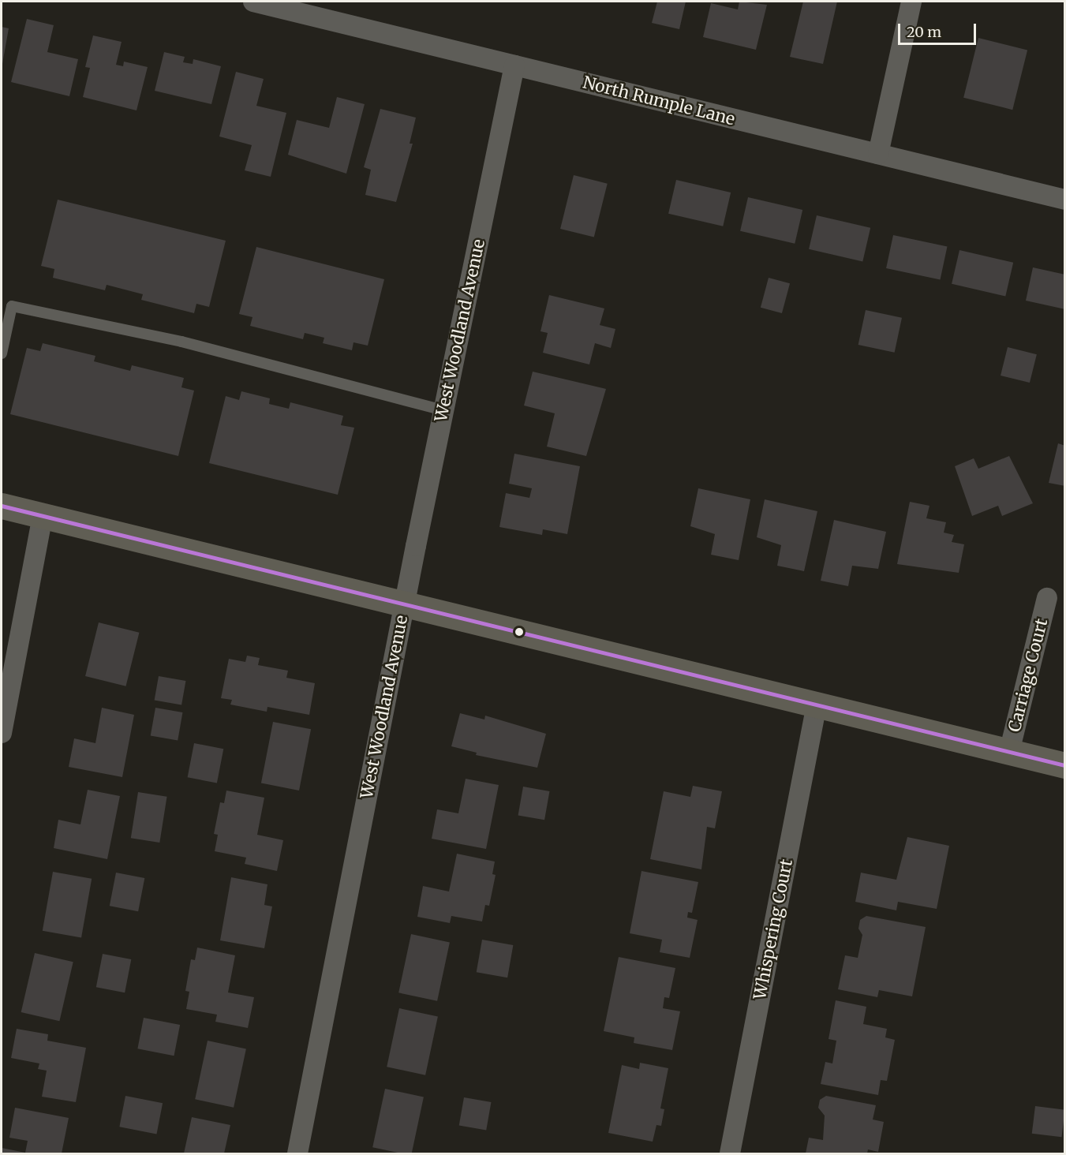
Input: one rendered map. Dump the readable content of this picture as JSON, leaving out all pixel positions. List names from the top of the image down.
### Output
{
  "streets": {
    "street": [
      "North Rumple Lane",
      "West Woodland Avenue",
      "Carriage Court",
      "Whispering Court"
    ]
  },
  "crossings": [
    ["North Rumple Lane", "West Woodland Avenue"]
  ],
  "scale_bar": "20 m"
}
